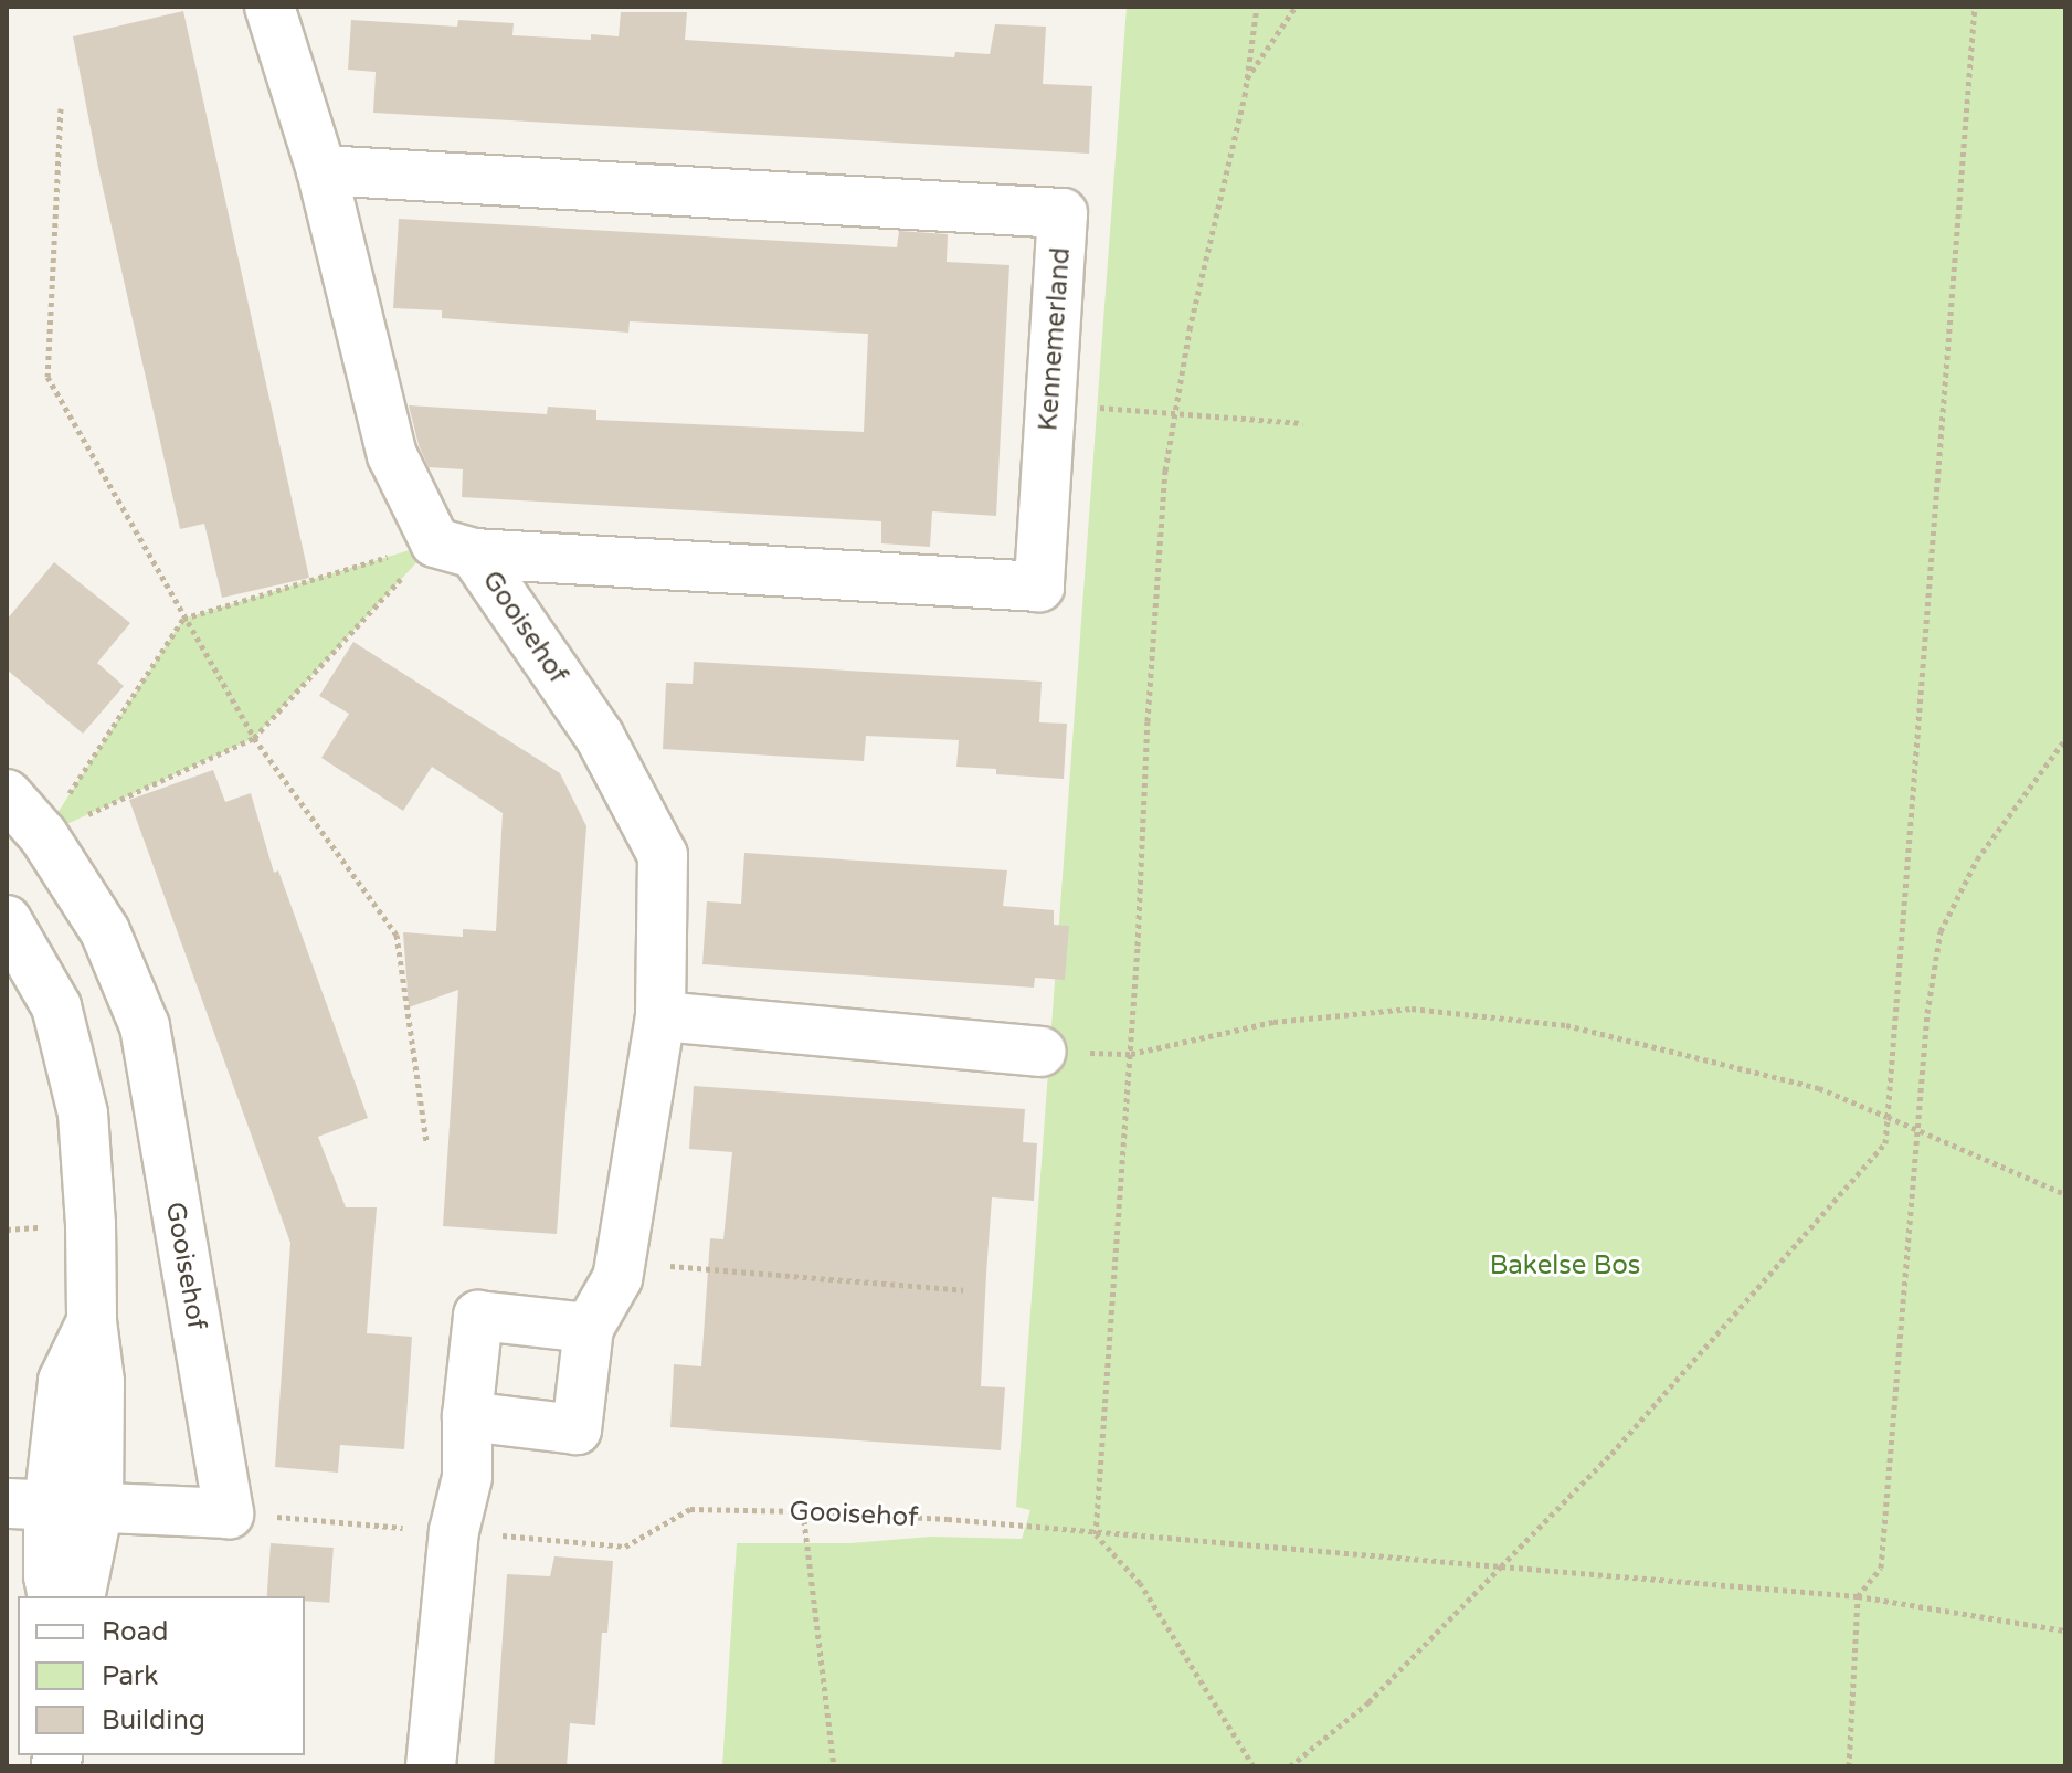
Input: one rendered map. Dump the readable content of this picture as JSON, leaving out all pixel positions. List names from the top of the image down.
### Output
{
  "streets": {
    "street": ["Kennemerland", "Gooisehof"]
  },
  "crossings": [
    ["Kennemerland", "Gooisehof"]
  ],
  "parks": ["Bakelse Bos"],
  "legend": ["Road", "Park", "Building"]
}
